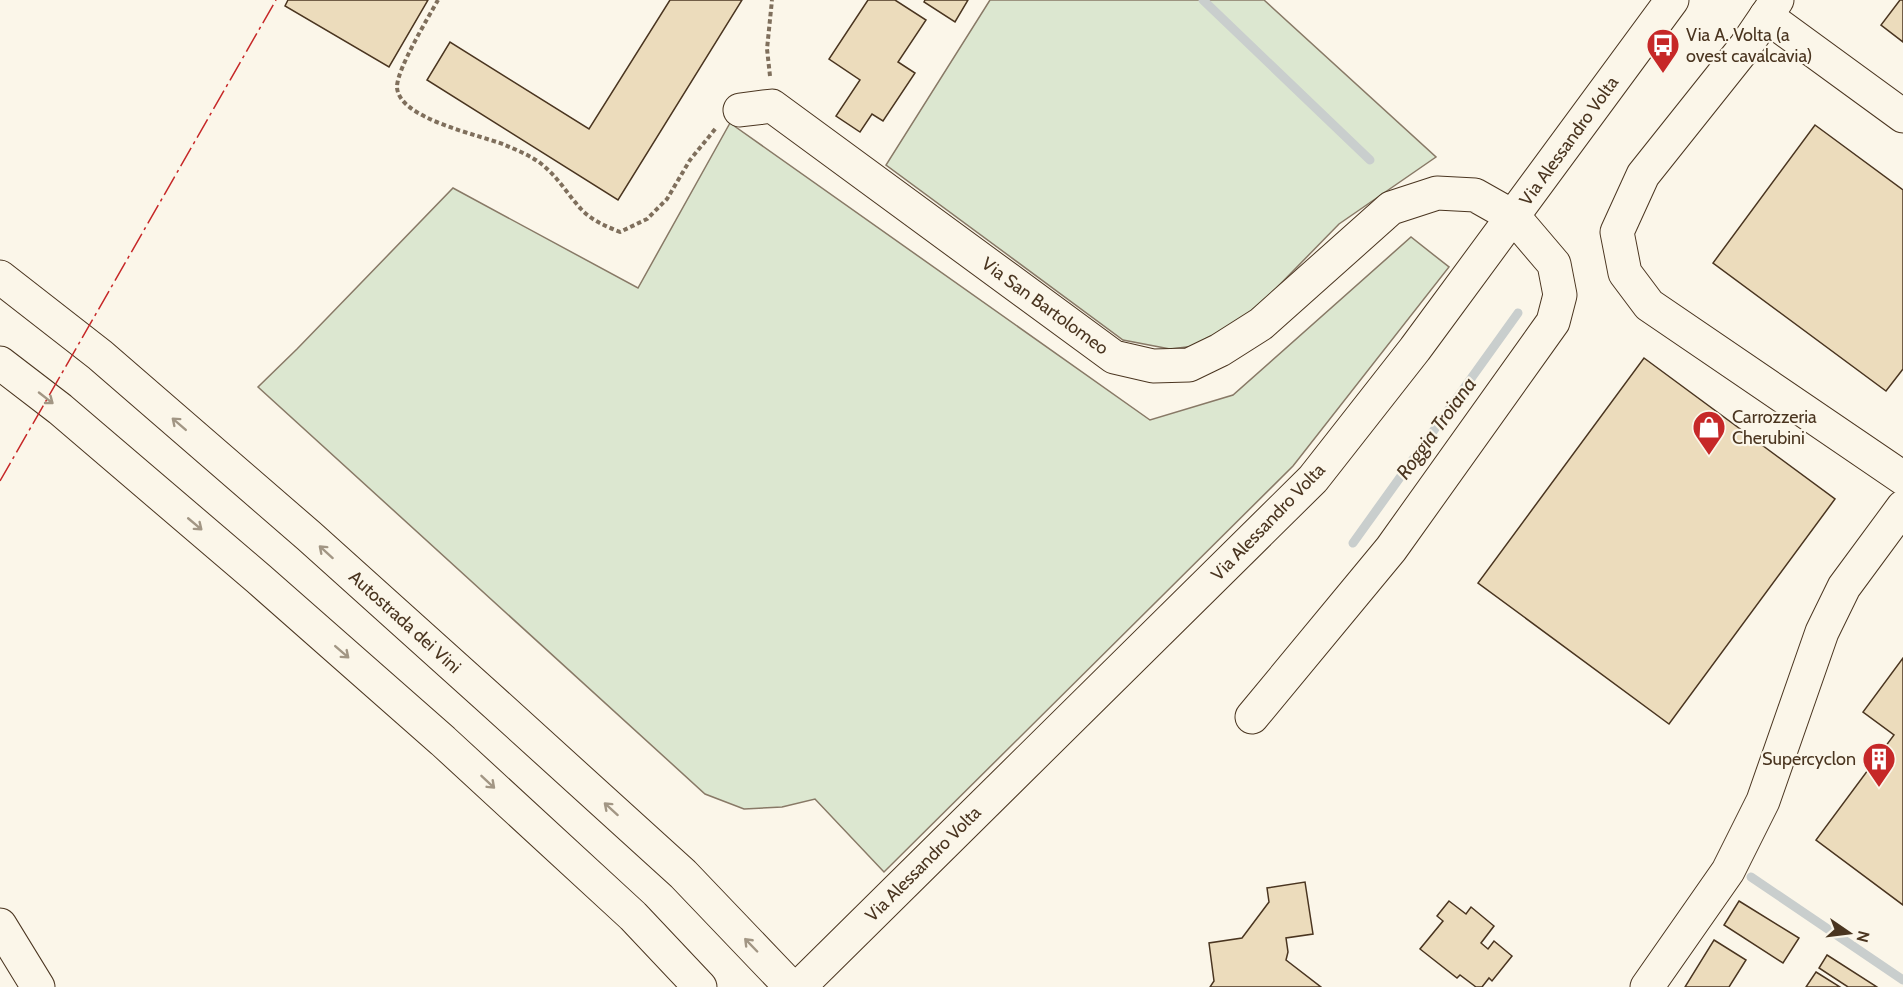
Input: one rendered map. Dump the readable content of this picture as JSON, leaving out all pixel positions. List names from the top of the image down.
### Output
{
  "streets": {
    "main road": ["Via Alessandro Volta", "Via San Bartolomeo", "Autostrada dei Vini"]
  },
  "crossings": [
    ["Via Alessandro Volta", "Via San Bartolomeo"]
  ],
  "water": ["Roggia Troiana"],
  "places": {
    "bus stop": ["Via A. Volta (a ovest cavalcavia)"],
    "shop": ["Carrozzeria Cherubini"],
    "building": ["Supercyclon"]
  },
  "north": "right"
}
